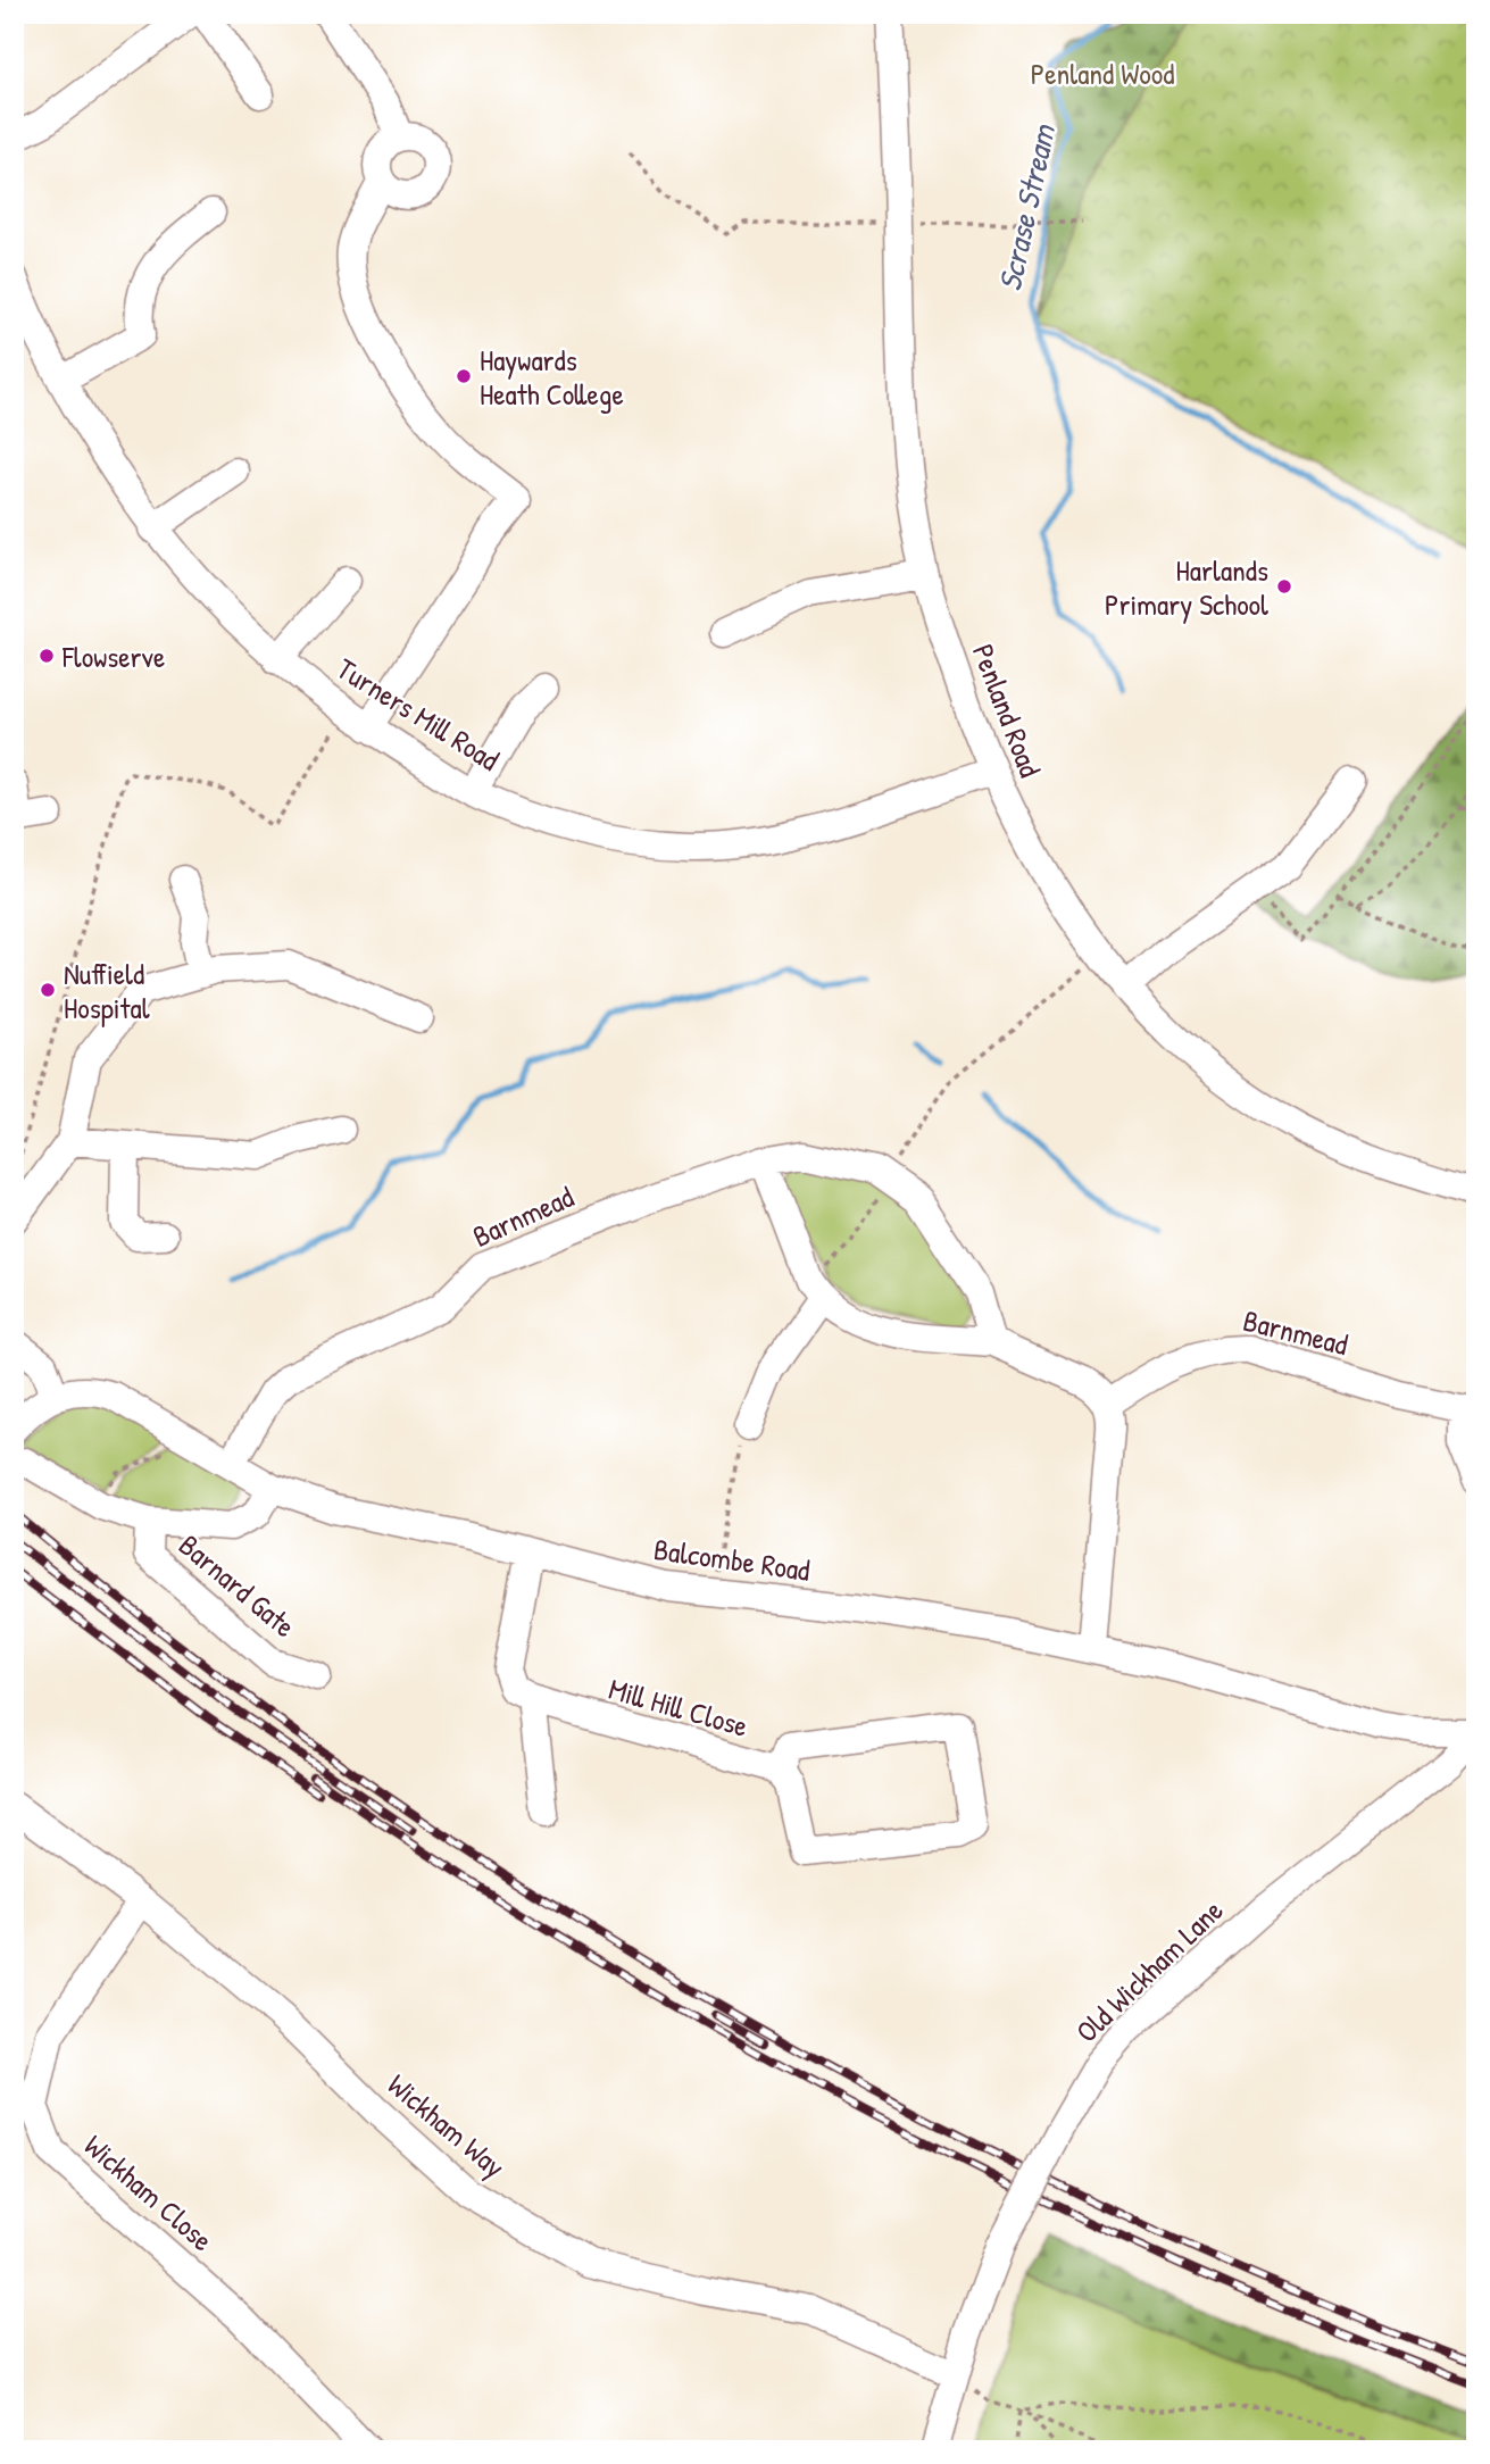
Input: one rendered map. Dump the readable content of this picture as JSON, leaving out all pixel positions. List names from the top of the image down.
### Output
{
  "streets": {
    "street": [
      "Penland Road",
      "Turners Mill Road",
      "Barnmead",
      "Balcombe Road",
      "Barnard Gate",
      "Mill Hill Close",
      "Old Wickham Lane",
      "Wickham Way",
      "Wickham Close"
    ]
  },
  "crossings": [
    ["Penland Road", "Turners Mill Road"],
    ["Barnmead", "Balcombe Road"],
    ["Balcombe Road", "Barnard Gate"],
    ["Balcombe Road", "Old Wickham Lane"],
    ["Old Wickham Lane", "Wickham Way"],
    ["Wickham Way", "Wickham Close"]
  ],
  "water": ["Scrase Stream"],
  "parks": ["Penland Wood"],
  "places": [
    "Haywards Heath College",
    "Harlands Primary School",
    "Flowserve",
    "Nuffield Hospital"
  ]
}
